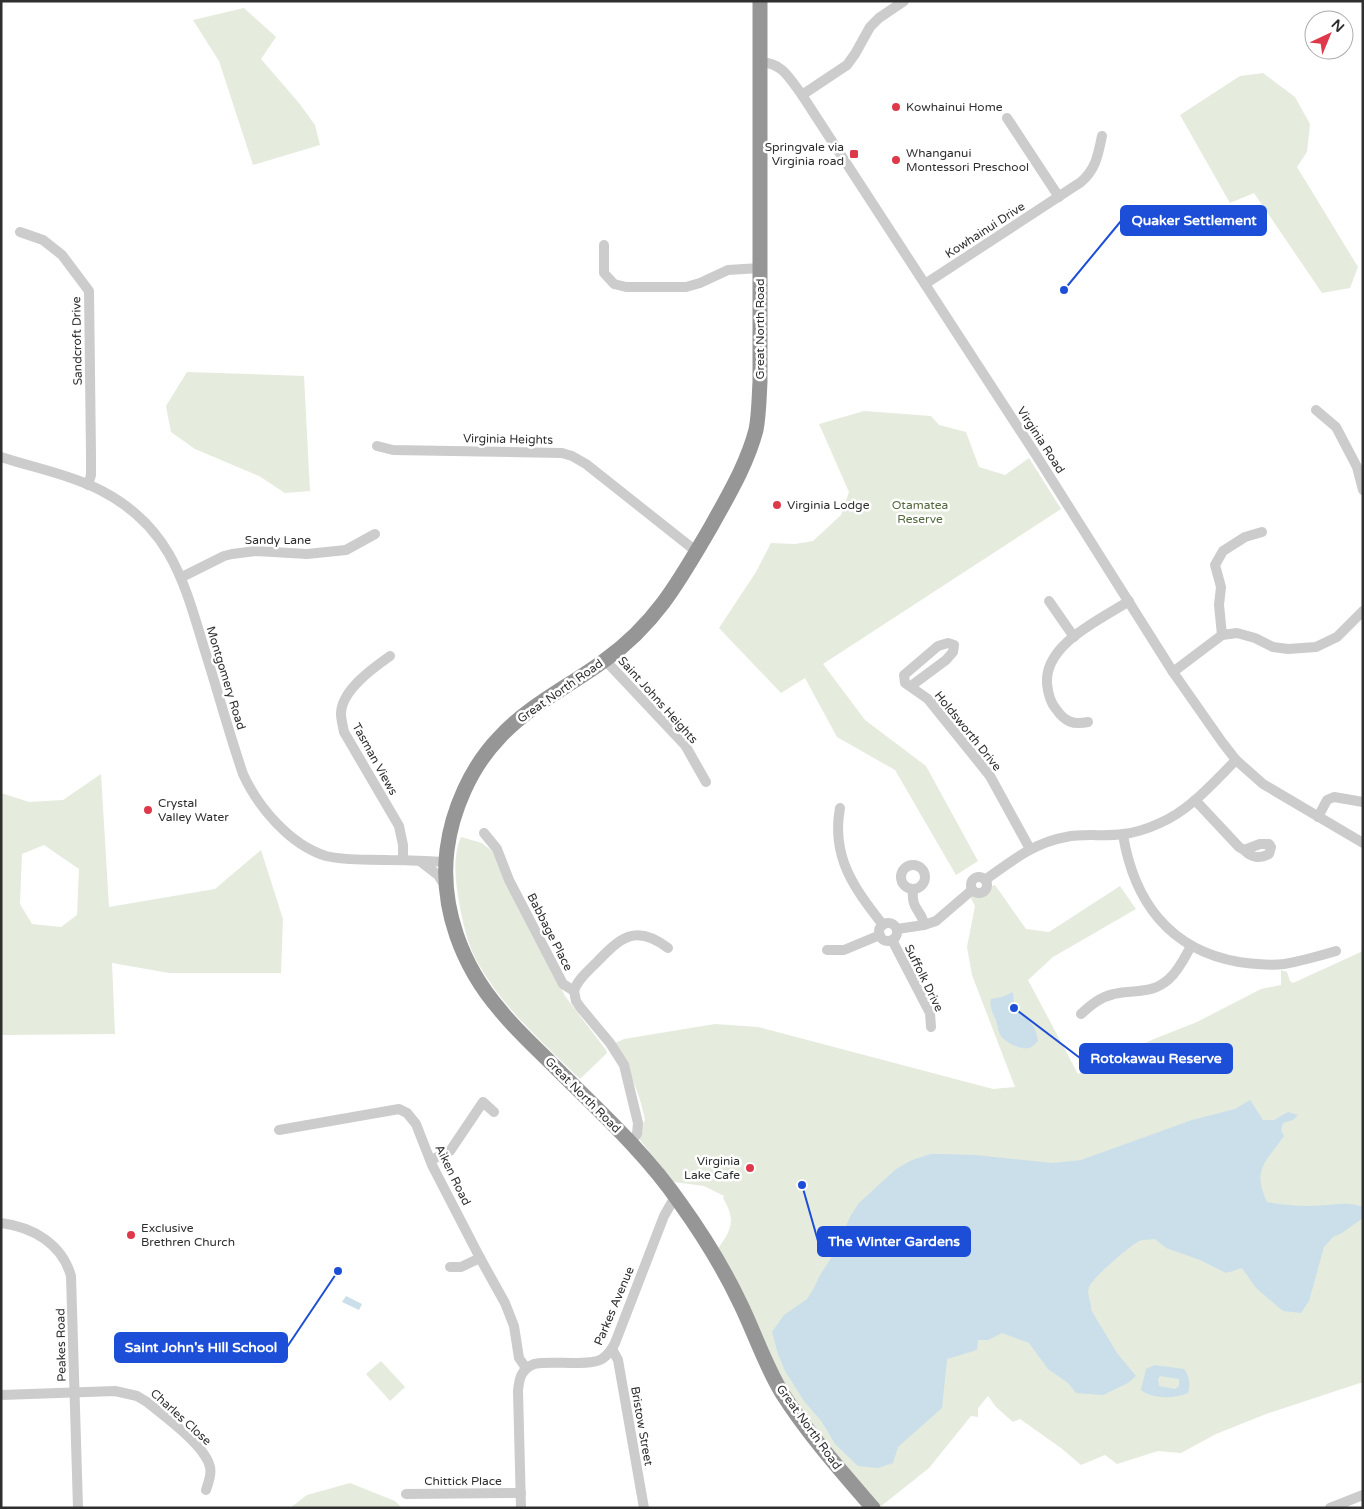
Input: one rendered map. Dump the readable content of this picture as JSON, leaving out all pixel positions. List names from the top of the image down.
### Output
{
  "streets": {
    "highway": ["Great North Road"],
    "street": [
      "Kowhainui Drive",
      "Sandcroft Drive",
      "Virginia Heights",
      "Virginia Road",
      "Sandy Lane",
      "Montgomery Road",
      "Saint Johns Heights",
      "Holdsworth Drive",
      "Tasman Views",
      "Babbage Place",
      "Suffolk Drive",
      "Aiken Road",
      "Parkes Avenue",
      "Peakes Road",
      "Charles Close",
      "Bristow Street",
      "Chittick Place"
    ]
  },
  "crossings": [
    ["Kowhainui Drive", "Virginia Road"],
    ["Great North Road", "Virginia Heights"],
    ["Great North Road", "Virginia Road"],
    ["Great North Road", "Montgomery Road"],
    ["Great North Road", "Saint Johns Heights"],
    ["Great North Road", "Babbage Place"],
    ["Great North Road", "Parkes Avenue"],
    ["Sandcroft Drive", "Montgomery Road"],
    ["Sandy Lane", "Montgomery Road"],
    ["Montgomery Road", "Tasman Views"],
    ["Aiken Road", "Parkes Avenue"],
    ["Parkes Avenue", "Bristow Street"],
    ["Peakes Road", "Charles Close"]
  ],
  "parks": ["Otamatea Reserve"],
  "places": {
    "other": [
      "Kowhainui Home",
      "Whanganui Montessori Preschool",
      "Quaker Settlement",
      "Virginia Lodge",
      "Crystal Valley Water",
      "Rotokawau Reserve",
      "Virginia Lake Cafe",
      "The Winter Gardens",
      "Exclusive Brethren Church",
      "Saint John's Hill School"
    ],
    "transit": ["Springvale via Virginia road"]
  },
  "north": "top right"
}
